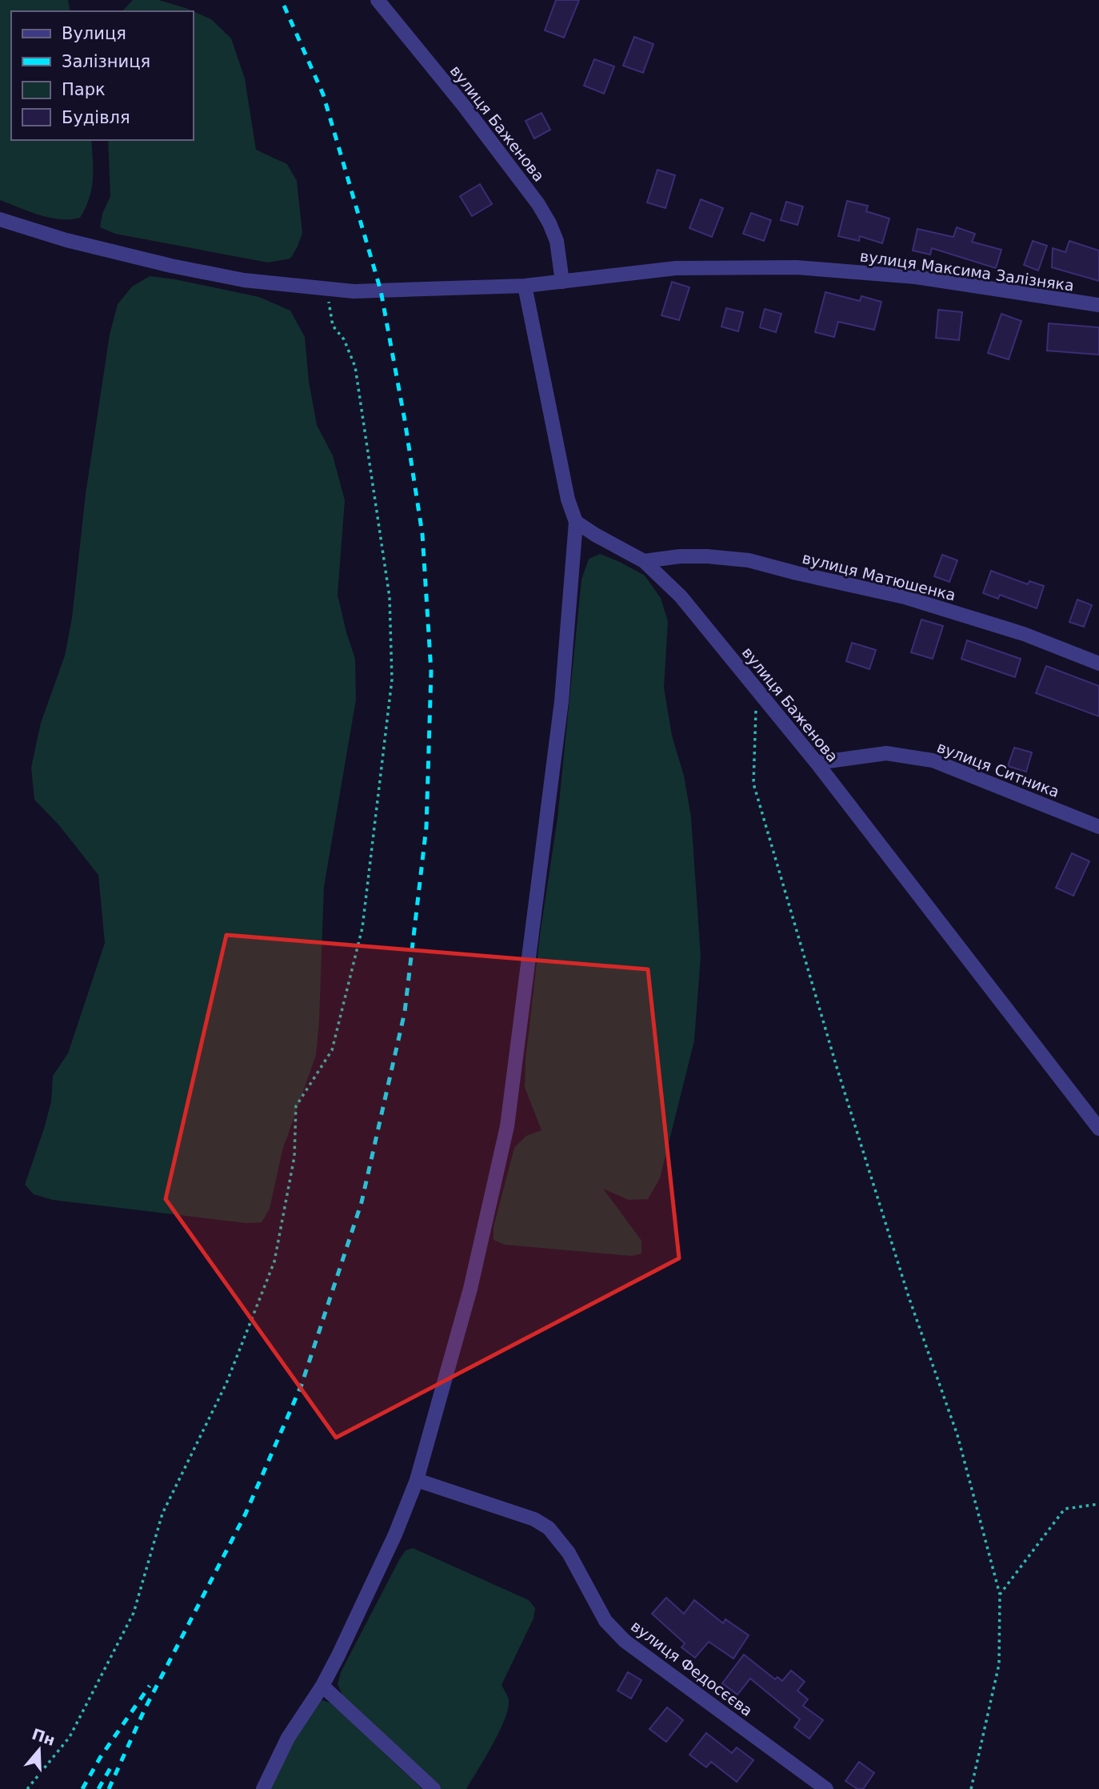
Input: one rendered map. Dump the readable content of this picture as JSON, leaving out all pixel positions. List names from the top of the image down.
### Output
{
  "streets": {
    "street": [
      "вулиця Баженова",
      "вулиця Максима Залізняка",
      "вулиця Матюшенка",
      "вулиця Ситника",
      "вулиця Федосєєва"
    ]
  },
  "crossings": [
    ["вулиця Баженова", "вулиця Максима Залізняка"],
    ["вулиця Баженова", "вулиця Матюшенка"],
    ["вулиця Баженова", "вулиця Ситника"]
  ],
  "legend": [
    "Вулиця",
    "Залізниця",
    "Парк",
    "Будівля"
  ],
  "north": "top"
}
